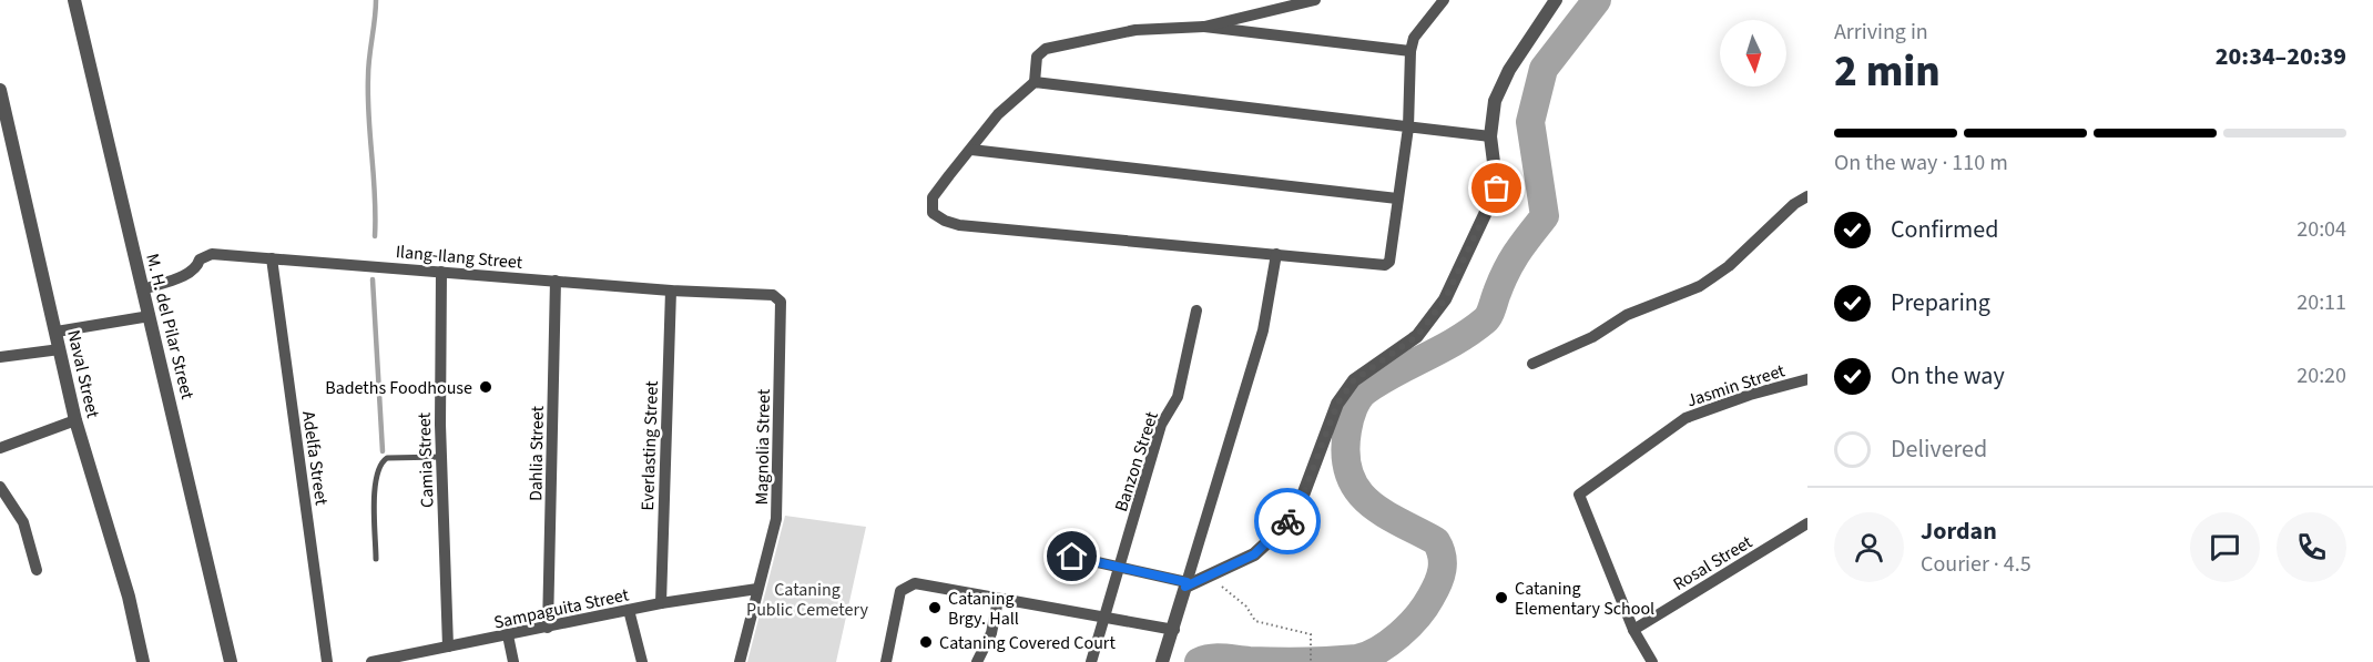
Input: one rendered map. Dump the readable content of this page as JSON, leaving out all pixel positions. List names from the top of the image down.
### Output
{
  "streets": {
    "street": [
      "Ilang-Ilang Street",
      "M. H. del Pilar Street",
      "Naval Street",
      "Jasmin Street",
      "Everlasting Street",
      "Magnolia Street",
      "Dahlia Street",
      "Adelfa Street",
      "Camia Street",
      "Banzon Street",
      "Rosal Street",
      "Sampaguita Street"
    ]
  },
  "crossings": [
    ["Ilang-Ilang Street", "M. H. del Pilar Street"],
    ["Ilang-Ilang Street", "Everlasting Street"],
    ["Ilang-Ilang Street", "Magnolia Street"],
    ["Ilang-Ilang Street", "Dahlia Street"],
    ["Ilang-Ilang Street", "Adelfa Street"],
    ["Ilang-Ilang Street", "Camia Street"],
    ["Jasmin Street", "Rosal Street"],
    ["Everlasting Street", "Sampaguita Street"],
    ["Magnolia Street", "Sampaguita Street"],
    ["Dahlia Street", "Sampaguita Street"],
    ["Camia Street", "Sampaguita Street"]
  ],
  "parks": ["Cataning Public Cemetery"],
  "places": [
    "Badeths Foodhouse",
    "Cataning Elementary School",
    "Cataning Brgy. Hall",
    "Cataning Covered Court"
  ],
  "north": "bottom",
  "page": {
    "heading": ["2 min", "Arriving in", "20:34–20:39"],
    "panel": ["Jordan", "Courier · 4.5"],
    "bar": "On the way · 110 m",
    "list": [
      ["Confirmed", "20:04"],
      ["Preparing", "20:11"],
      ["On the way", "20:20"],
      "Delivered"
    ]
  }
}
